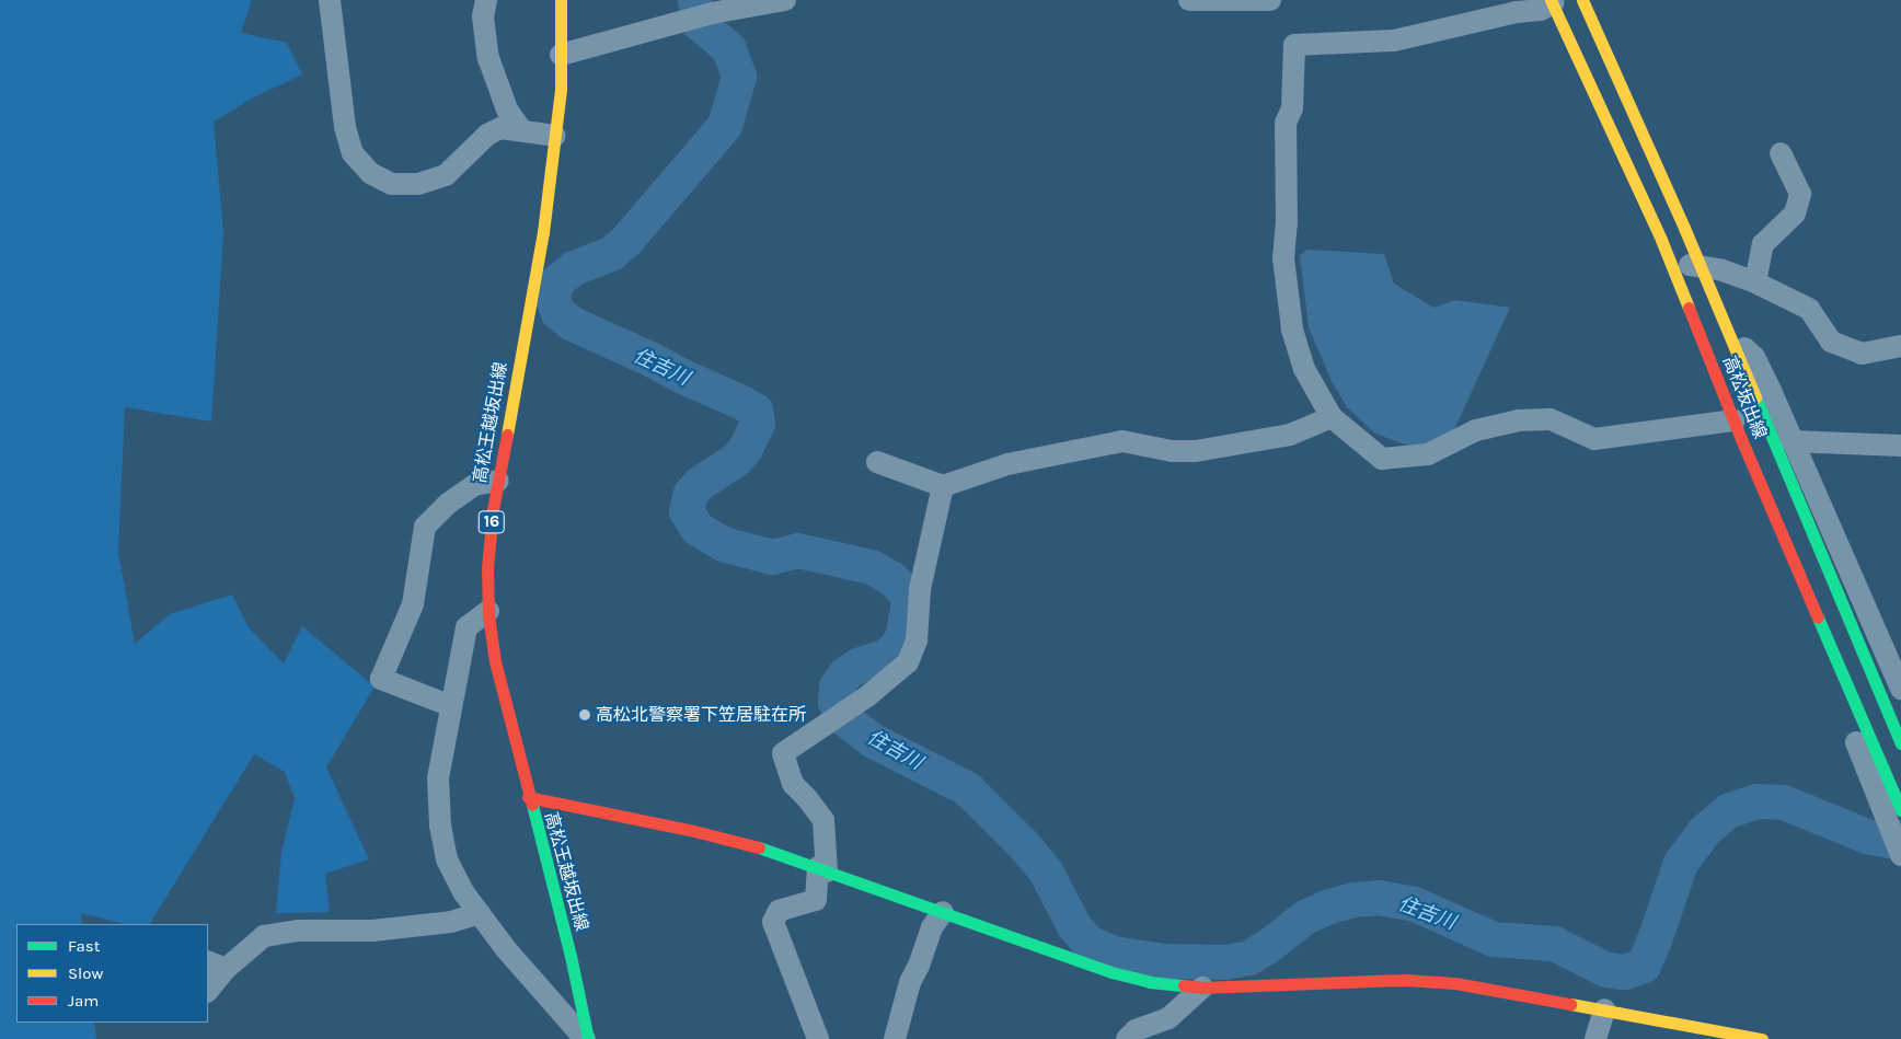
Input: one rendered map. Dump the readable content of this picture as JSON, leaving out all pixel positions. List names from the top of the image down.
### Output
{
  "streets": {
    "main road": ["高松坂出線", "高松王越坂出線", "16"]
  },
  "water": ["住吉川"],
  "places": ["高松北警察署下笠居駐在所"],
  "legend": ["Fast", "Slow", "Jam"]
}
